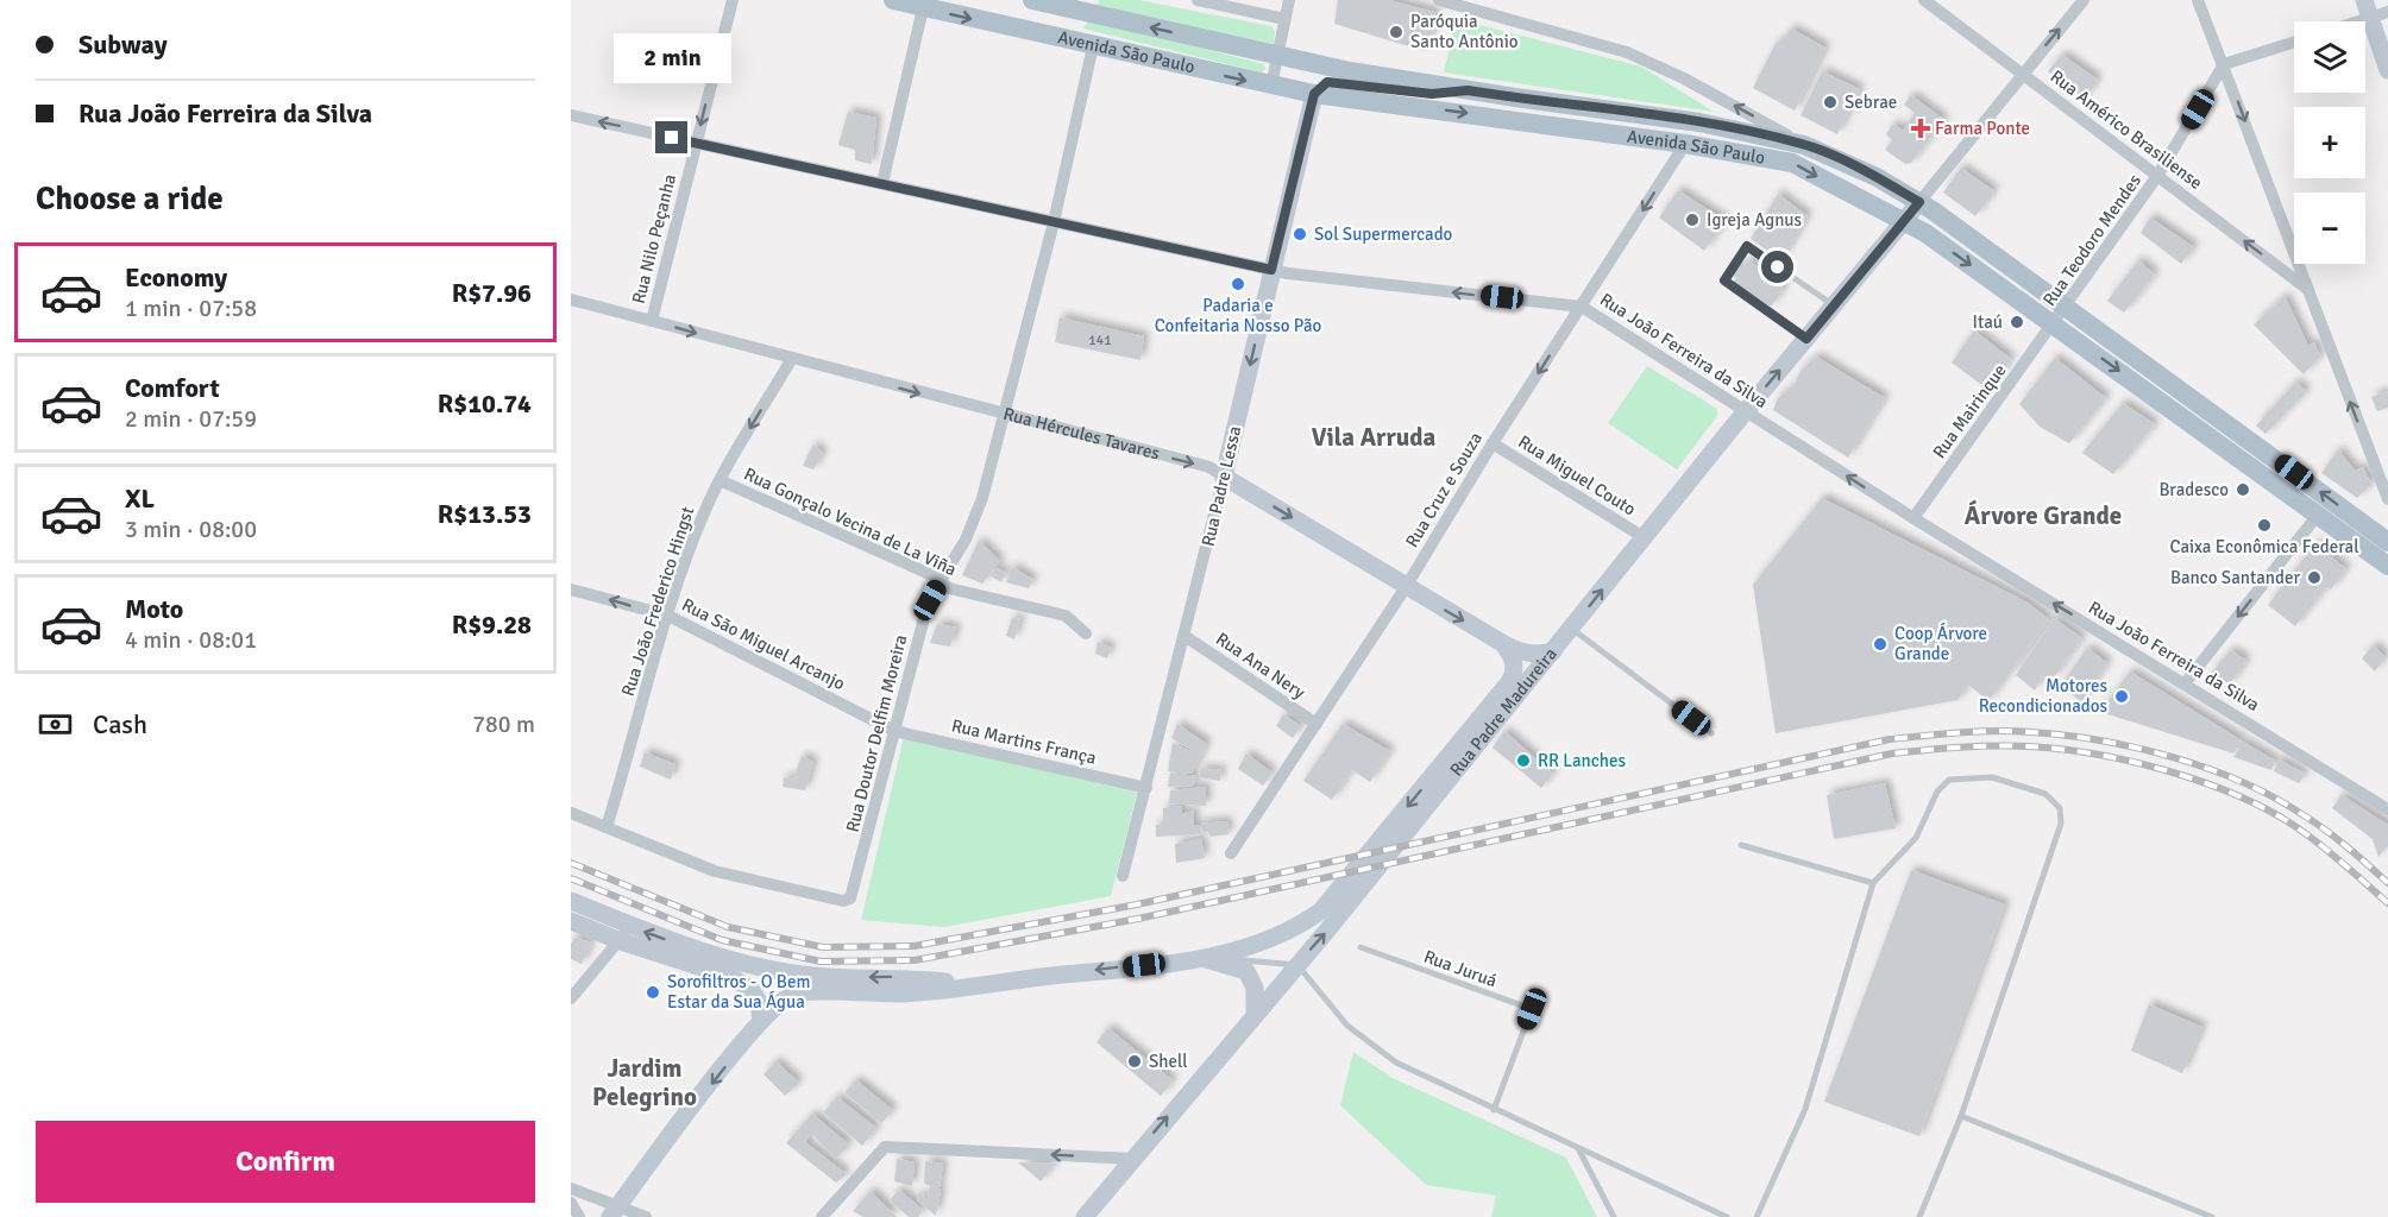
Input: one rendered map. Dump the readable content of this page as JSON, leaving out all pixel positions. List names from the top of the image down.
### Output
{
  "streets": {
    "main road": [
      "Avenida São Paulo",
      "Rua Hércules Tavares",
      "Rua Padre Lessa",
      "Rua Padre Madureira"
    ],
    "street": [
      "Rua Américo Brasiliense",
      "Rua Nilo Peçanha",
      "Rua Teodoro Mendes",
      "Rua João Ferreira da Silva",
      "Rua Mairinque",
      "Rua Miguel Couto",
      "Rua Cruz e Souza",
      "Rua Gonçalo Vecina de La Viña",
      "Rua João Frederico Hingst",
      "Rua São Miguel Arcanjo",
      "Rua Ana Nery",
      "Rua Doutor Delfim Moreira",
      "Rua Martins França"
    ],
    "lane": ["Rua Juruá"]
  },
  "crossings": [
    ["Avenida São Paulo", "Rua Teodoro Mendes"],
    ["Avenida São Paulo", "Rua Mairinque"],
    ["Avenida São Paulo", "Rua Padre Lessa"],
    ["Avenida São Paulo", "Rua Cruz e Souza"],
    ["Avenida São Paulo", "Rua Padre Madureira"],
    ["Avenida São Paulo", "Rua Doutor Delfim Moreira"],
    ["Rua Américo Brasiliense", "Rua Teodoro Mendes"],
    ["Rua Nilo Peçanha", "Rua João Ferreira da Silva"],
    ["Rua Nilo Peçanha", "Rua Hércules Tavares"],
    ["Rua Teodoro Mendes", "Rua Mairinque"],
    ["Rua João Ferreira da Silva", "Rua Mairinque"],
    ["Rua João Ferreira da Silva", "Rua Padre Lessa"],
    ["Rua João Ferreira da Silva", "Rua Cruz e Souza"],
    ["Rua João Ferreira da Silva", "Rua Padre Madureira"],
    ["Rua João Ferreira da Silva", "Rua Doutor Delfim Moreira"],
    ["Rua Hércules Tavares", "Rua Padre Lessa"],
    ["Rua Hércules Tavares", "Rua Cruz e Souza"],
    ["Rua Hércules Tavares", "Rua João Frederico Hingst"],
    ["Rua Hércules Tavares", "Rua Padre Madureira"],
    ["Rua Hércules Tavares", "Rua Doutor Delfim Moreira"],
    ["Rua Miguel Couto", "Rua Cruz e Souza"],
    ["Rua Miguel Couto", "Rua Padre Madureira"],
    ["Rua Padre Lessa", "Rua Ana Nery"],
    ["Rua Padre Lessa", "Rua Martins França"],
    ["Rua Cruz e Souza", "Rua Ana Nery"],
    ["Rua Gonçalo Vecina de La Viña", "Rua João Frederico Hingst"],
    ["Rua Gonçalo Vecina de La Viña", "Rua Doutor Delfim Moreira"],
    ["Rua João Frederico Hingst", "Rua São Miguel Arcanjo"],
    ["Rua João Frederico Hingst", "Rua Doutor Delfim Moreira"],
    ["Rua São Miguel Arcanjo", "Rua Doutor Delfim Moreira"],
    ["Rua São Miguel Arcanjo", "Rua Martins França"],
    ["Rua Doutor Delfim Moreira", "Rua Martins França"]
  ],
  "one_way": [
    "Rua Américo Brasiliense",
    "Rua Nilo Peçanha",
    "Rua João Ferreira da Silva",
    "Rua Hércules Tavares",
    "Rua Cruz e Souza"
  ],
  "districts": ["Vila Arruda", "Árvore Grande", "Jardim Pelegrino"],
  "places": {
    "other": [
      "Paróquia Santo Antônio",
      "Sebrae",
      "Igreja Agnus",
      "Sol Supermercado",
      "Padaria e Confeitaria Nosso Pão",
      "Itaú",
      "Bradesco",
      "Caixa Econômica Federal",
      "Banco Santander",
      "Coop Árvore Grande",
      "Motores Recondicionados",
      "RR Lanches",
      "Sorofiltros - O Bem Estar da Sua Água",
      "Shell"
    ],
    "health": ["Farma Ponte"]
  },
  "house_numbers": ["141"],
  "page": {
    "banner": ["Subway", "Rua João Ferreira da Silva"],
    "map_buttons": ["+", "−"],
    "bubble": "2 min",
    "heading": "Choose a ride",
    "list": [
      {
        "name": "Economy",
        "note": "1 min · 07:58",
        "value": "R$7.96"
      },
      {
        "name": "Comfort",
        "note": "2 min · 07:59",
        "value": "R$10.74"
      },
      {
        "name": "XL",
        "note": "3 min · 08:00",
        "value": "R$13.53"
      },
      {
        "name": "Moto",
        "note": "4 min · 08:01",
        "value": "R$9.28"
      }
    ],
    "pay": ["Cash", "780 m"],
    "buttons": "Confirm"
  }
}
